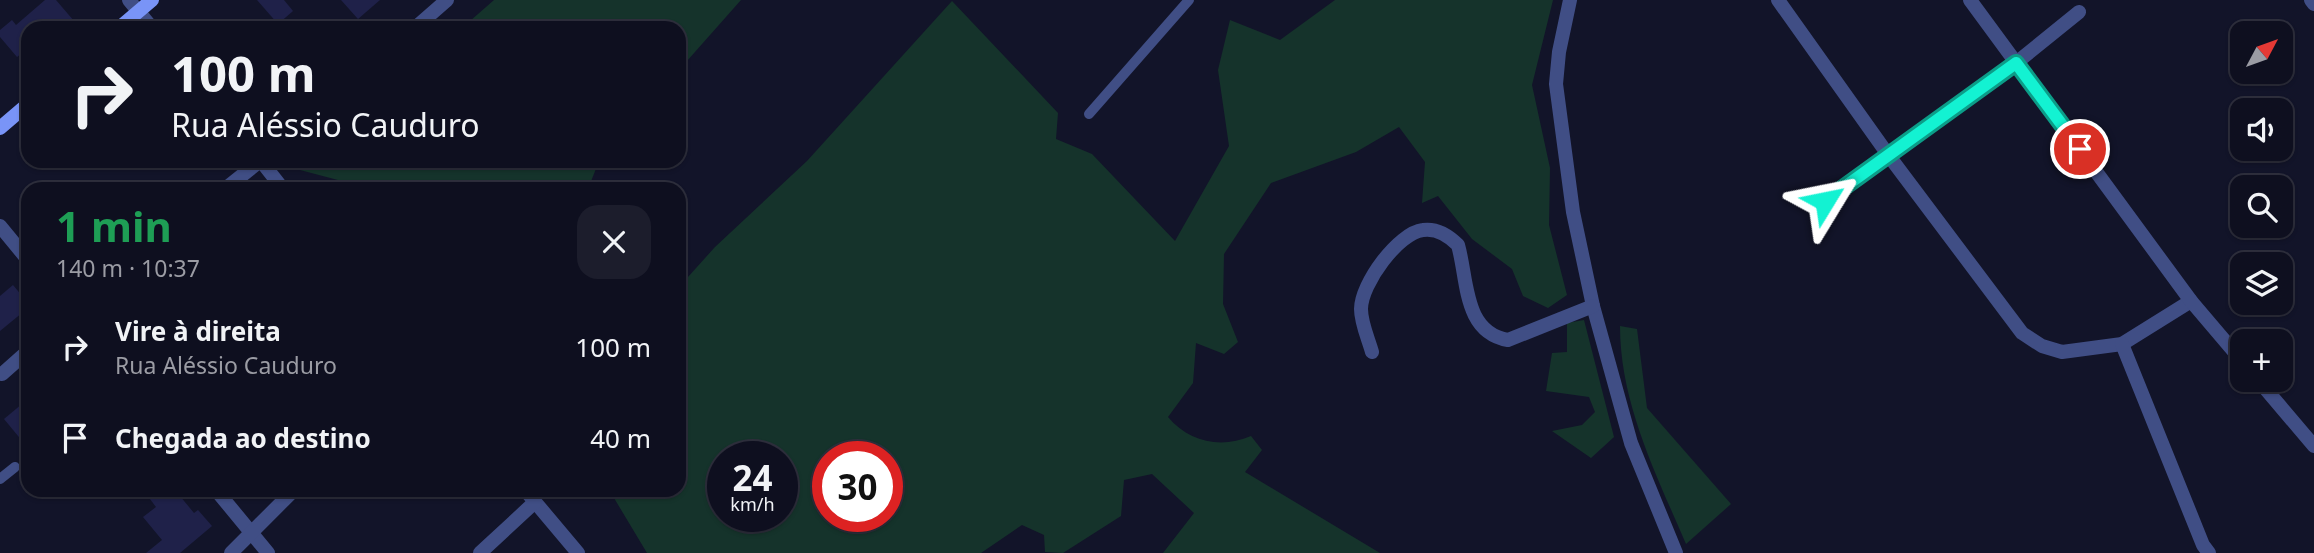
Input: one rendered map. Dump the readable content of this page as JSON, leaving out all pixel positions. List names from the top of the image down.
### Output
{
  "north": "top right",
  "page": {
    "map_buttons": "+",
    "turn": ["100 m", "Rua Aléssio Cauduro"],
    "heading": ["1 min", "140 m · 10:37"],
    "list": [
      {
        "name": "Vire à direita",
        "note": "Rua Aléssio Cauduro",
        "value": "100 m"
      },
      {
        "name": "Chegada ao destino",
        "value": "40 m"
      }
    ],
    "speed": "24 km/h",
    "limit": "30"
  }
}
